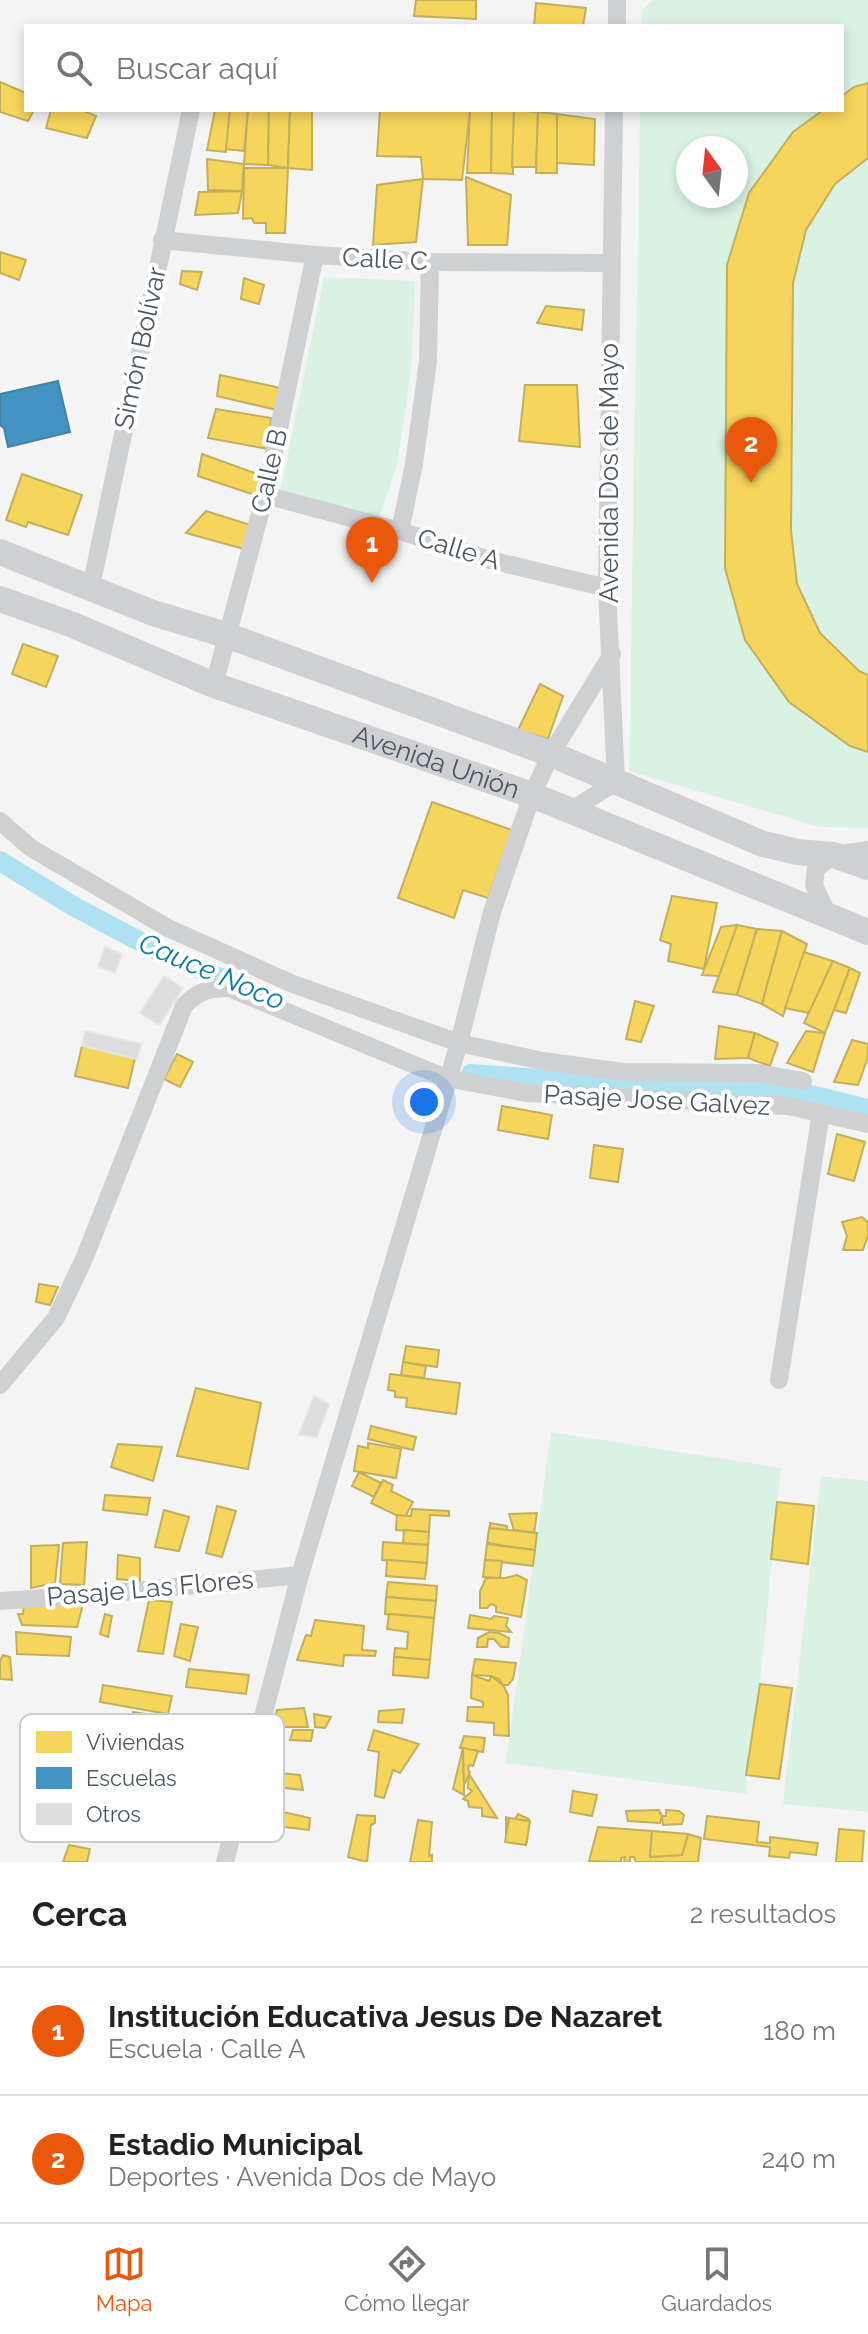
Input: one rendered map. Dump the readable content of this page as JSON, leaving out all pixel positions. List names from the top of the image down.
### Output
{
  "streets": {
    "main road": ["Avenida Unión"],
    "street": [
      "Calle C",
      "Simón Bolívar",
      "Calle B",
      "Avenida Dos de Mayo",
      "Calle A",
      "Pasaje Jose Galvez",
      "Pasaje Las Flores"
    ]
  },
  "crossings": [
    ["Calle C", "Simón Bolívar"],
    ["Calle C", "Calle B"],
    ["Calle C", "Avenida Dos de Mayo"],
    ["Simón Bolívar", "Avenida Unión"],
    ["Calle B", "Calle A"],
    ["Calle B", "Avenida Unión"],
    ["Avenida Dos de Mayo", "Calle A"],
    ["Avenida Dos de Mayo", "Avenida Unión"]
  ],
  "water": ["Cauce Noco"],
  "legend": ["Viviendas", "Escuelas", "Otros"],
  "north": "top",
  "page": {
    "search": "Buscar aquí",
    "pins": ["2", "1"],
    "heading": ["Cerca", "2 resultados"],
    "list": [
      {
        "mark": "1",
        "name": "Institución Educativa Jesus De Nazaret",
        "note": "Escuela · Calle A",
        "value": "180 m"
      },
      {
        "mark": "2",
        "name": "Estadio Municipal",
        "note": "Deportes · Avenida Dos de Mayo",
        "value": "240 m"
      }
    ],
    "nav": ["Mapa", "Cómo llegar", "Guardados"]
  }
}
